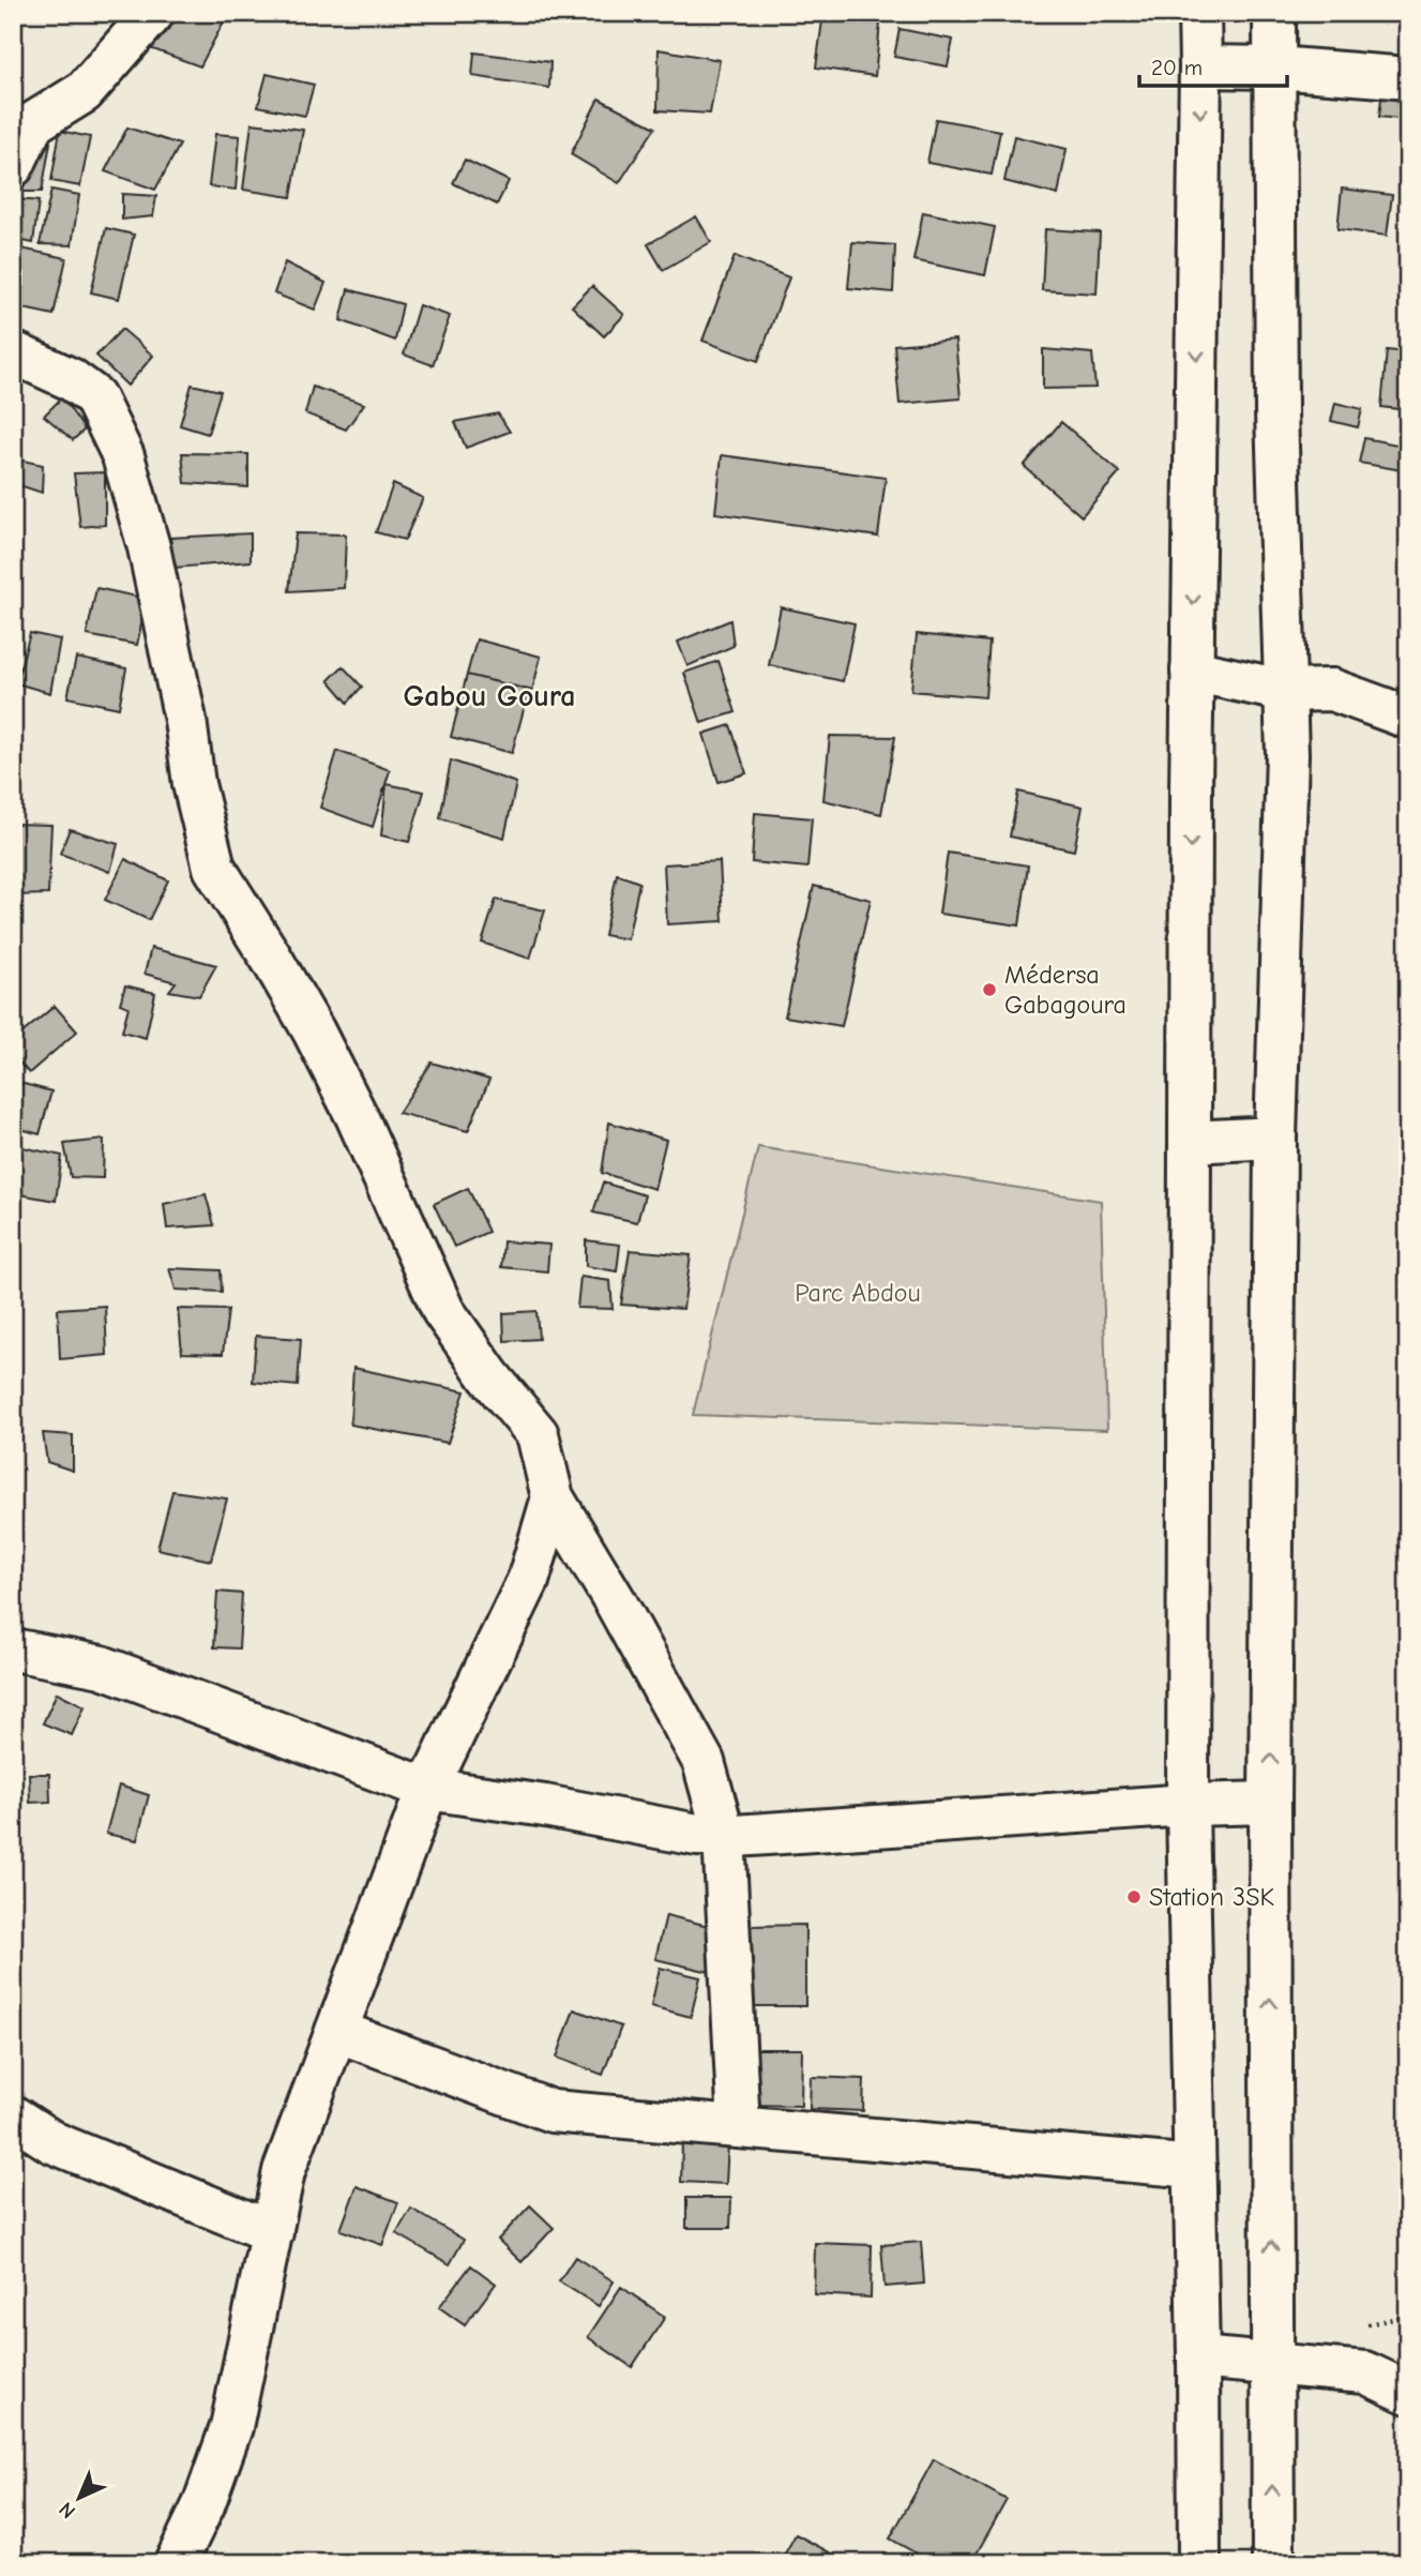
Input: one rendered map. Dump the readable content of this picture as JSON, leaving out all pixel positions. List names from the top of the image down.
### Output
{
  "districts": ["Gabou Goura"],
  "parks": ["Parc Abdou"],
  "places": ["Médersa Gabagoura", "Station 3SK"],
  "scale_bar": "20 m",
  "north": "bottom left"
}
